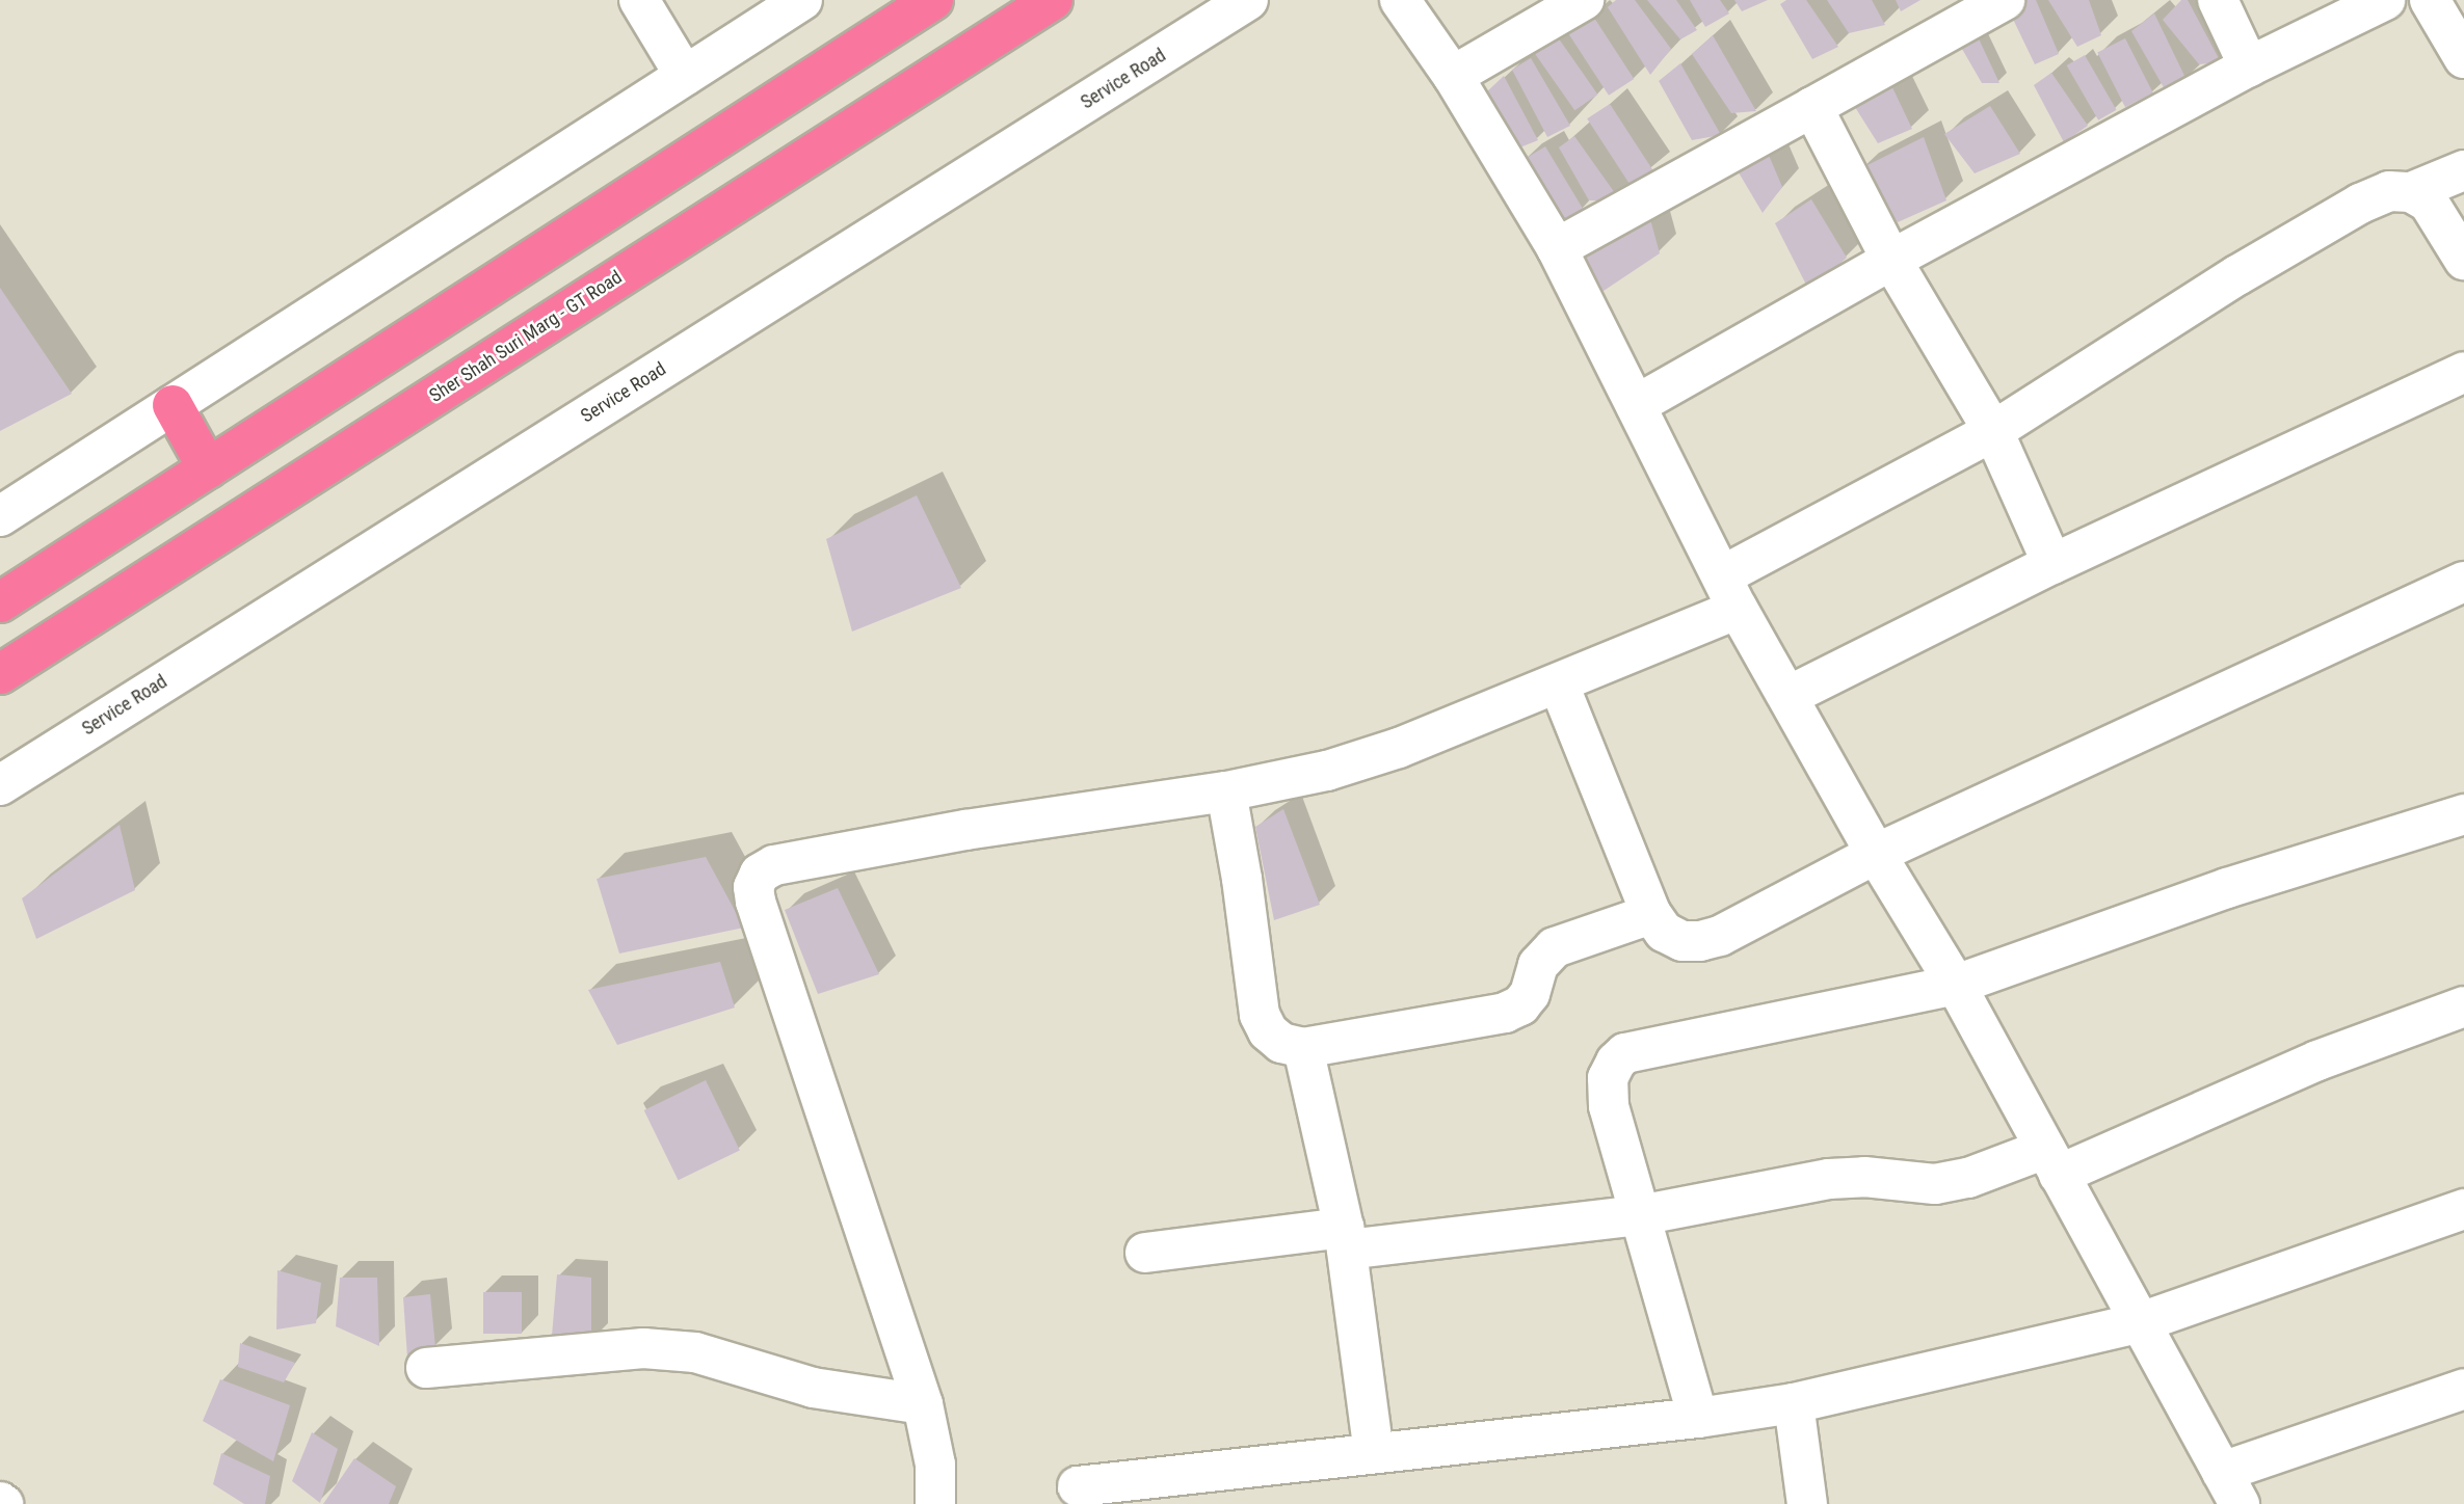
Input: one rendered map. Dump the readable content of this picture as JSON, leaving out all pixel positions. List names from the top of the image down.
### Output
{
  "streets": {
    "highway": ["Sher Shah Suri Marg - GT Road"],
    "street": ["Service Road"]
  }
}
